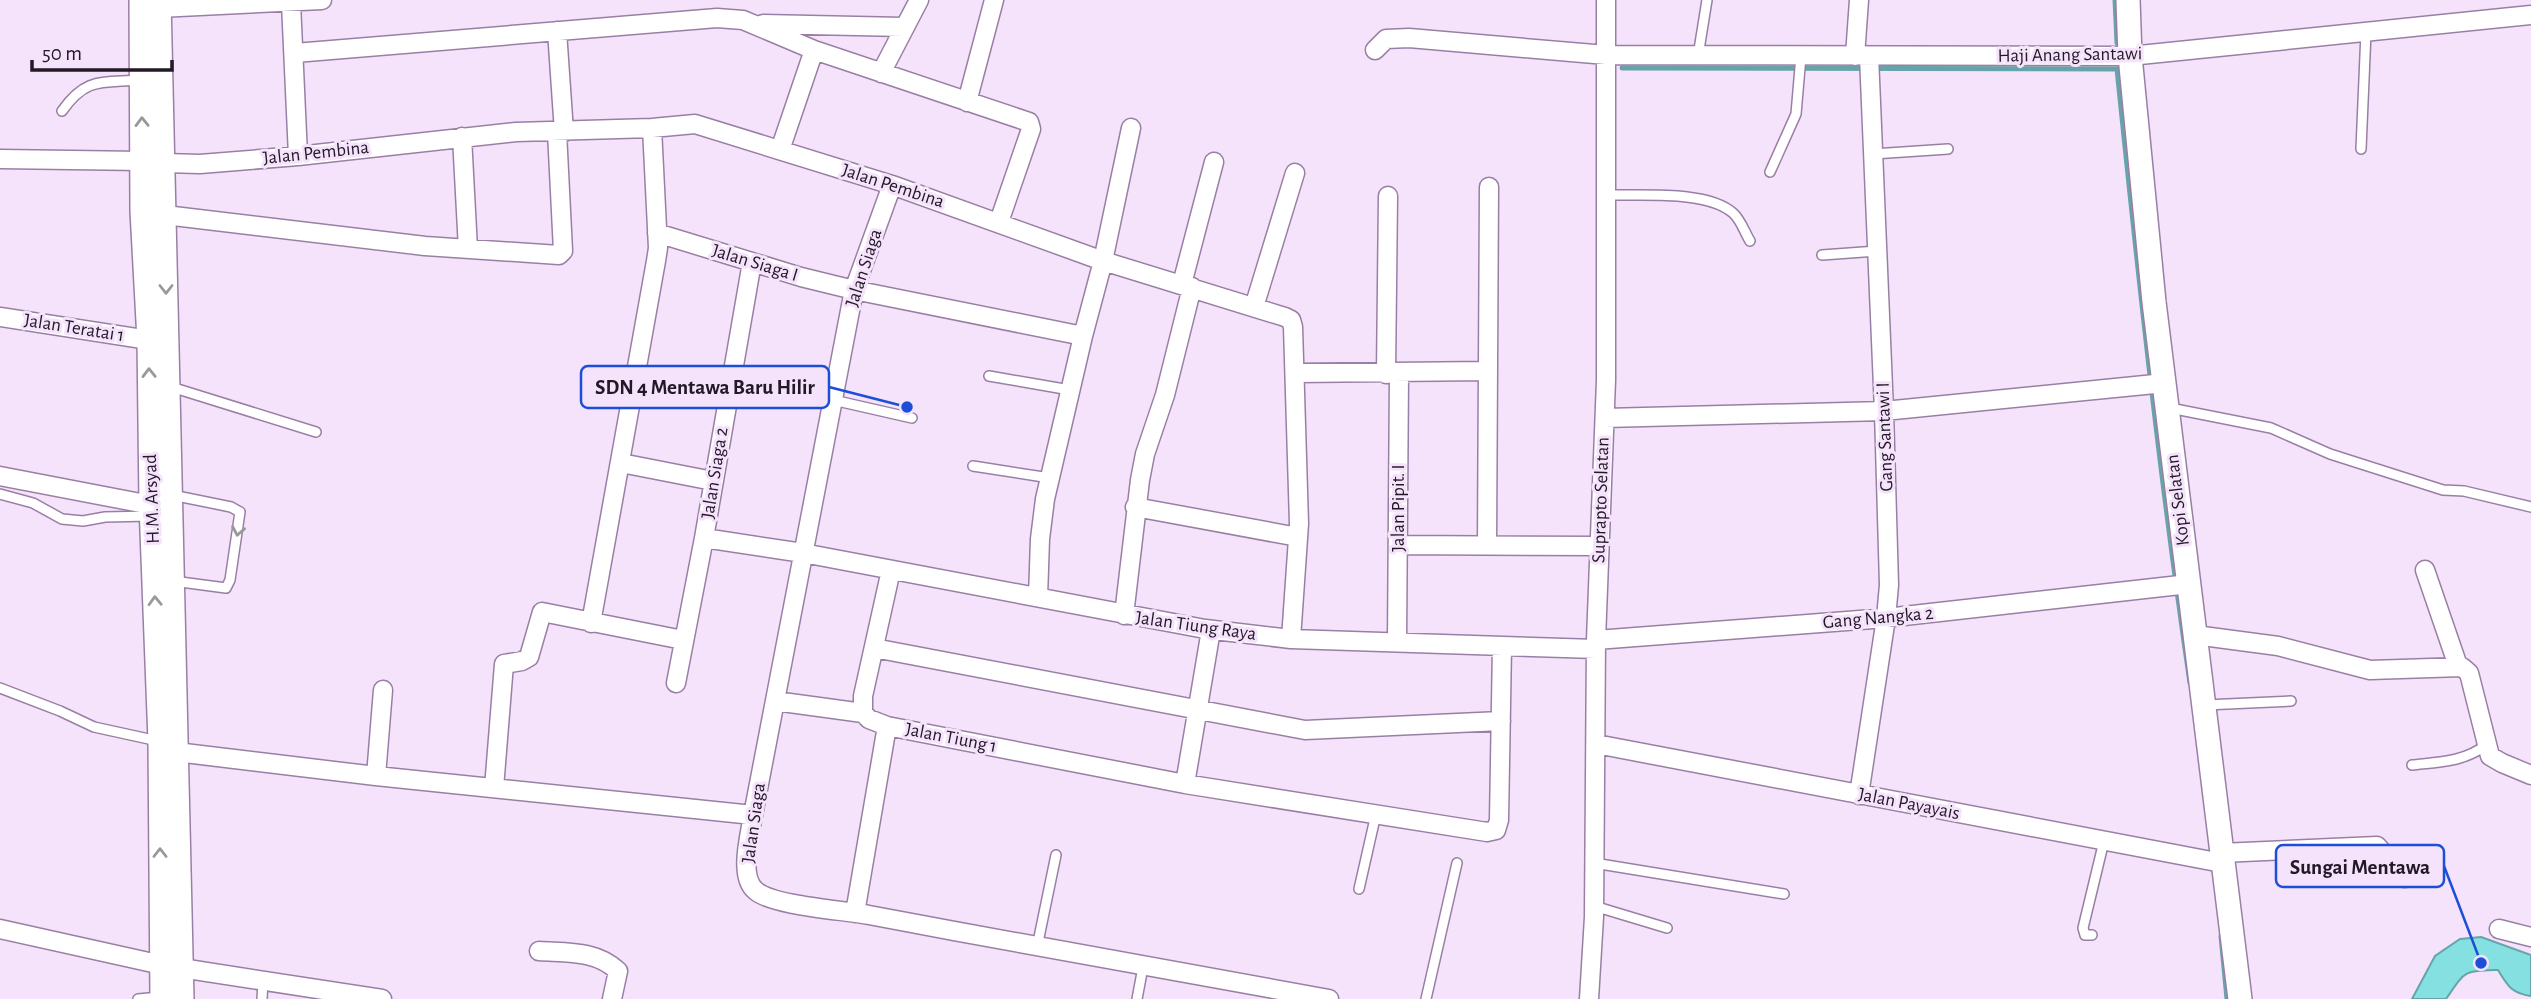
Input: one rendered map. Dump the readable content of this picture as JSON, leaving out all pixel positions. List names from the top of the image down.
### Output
{
  "streets": {
    "street": [
      "Haji Anang Santawi",
      "Jalan Pembina",
      "Jalan Siaga I",
      "Jalan Siaga",
      "Jalan Teratai 1",
      "Gang Santawi I",
      "Jalan Siaga 2",
      "H.M. Arsyad",
      "Suprapto Selatan",
      "Kopi Selatan",
      "Jalan Pipit. I",
      "Gang Nangka 2",
      "Jalan Tiung Raya",
      "Jalan Tiung 1",
      "Jalan Payayais"
    ]
  },
  "crossings": [
    ["Haji Anang Santawi", "Gang Santawi I"],
    ["Haji Anang Santawi", "Suprapto Selatan"],
    ["Haji Anang Santawi", "Kopi Selatan"],
    ["Jalan Pembina", "Jalan Siaga"],
    ["Jalan Pembina", "H.M. Arsyad"],
    ["Jalan Pembina", "Jalan Tiung Raya"],
    ["Jalan Siaga I", "Jalan Siaga"],
    ["Jalan Siaga I", "Jalan Siaga 2"],
    ["Jalan Siaga", "Jalan Tiung Raya"],
    ["Jalan Teratai 1", "H.M. Arsyad"],
    ["Gang Santawi I", "Gang Nangka 2"],
    ["Gang Santawi I", "Jalan Payayais"],
    ["Jalan Siaga 2", "Jalan Tiung Raya"],
    ["Suprapto Selatan", "Gang Nangka 2"],
    ["Suprapto Selatan", "Jalan Tiung Raya"],
    ["Suprapto Selatan", "Jalan Payayais"],
    ["Kopi Selatan", "Gang Nangka 2"],
    ["Kopi Selatan", "Jalan Payayais"],
    ["Jalan Pipit. I", "Jalan Tiung Raya"],
    ["Gang Nangka 2", "Jalan Tiung Raya"]
  ],
  "places": ["SDN 4 Mentawa Baru Hilir", "Sungai Mentawa"],
  "scale_bar": "50 m"
}
